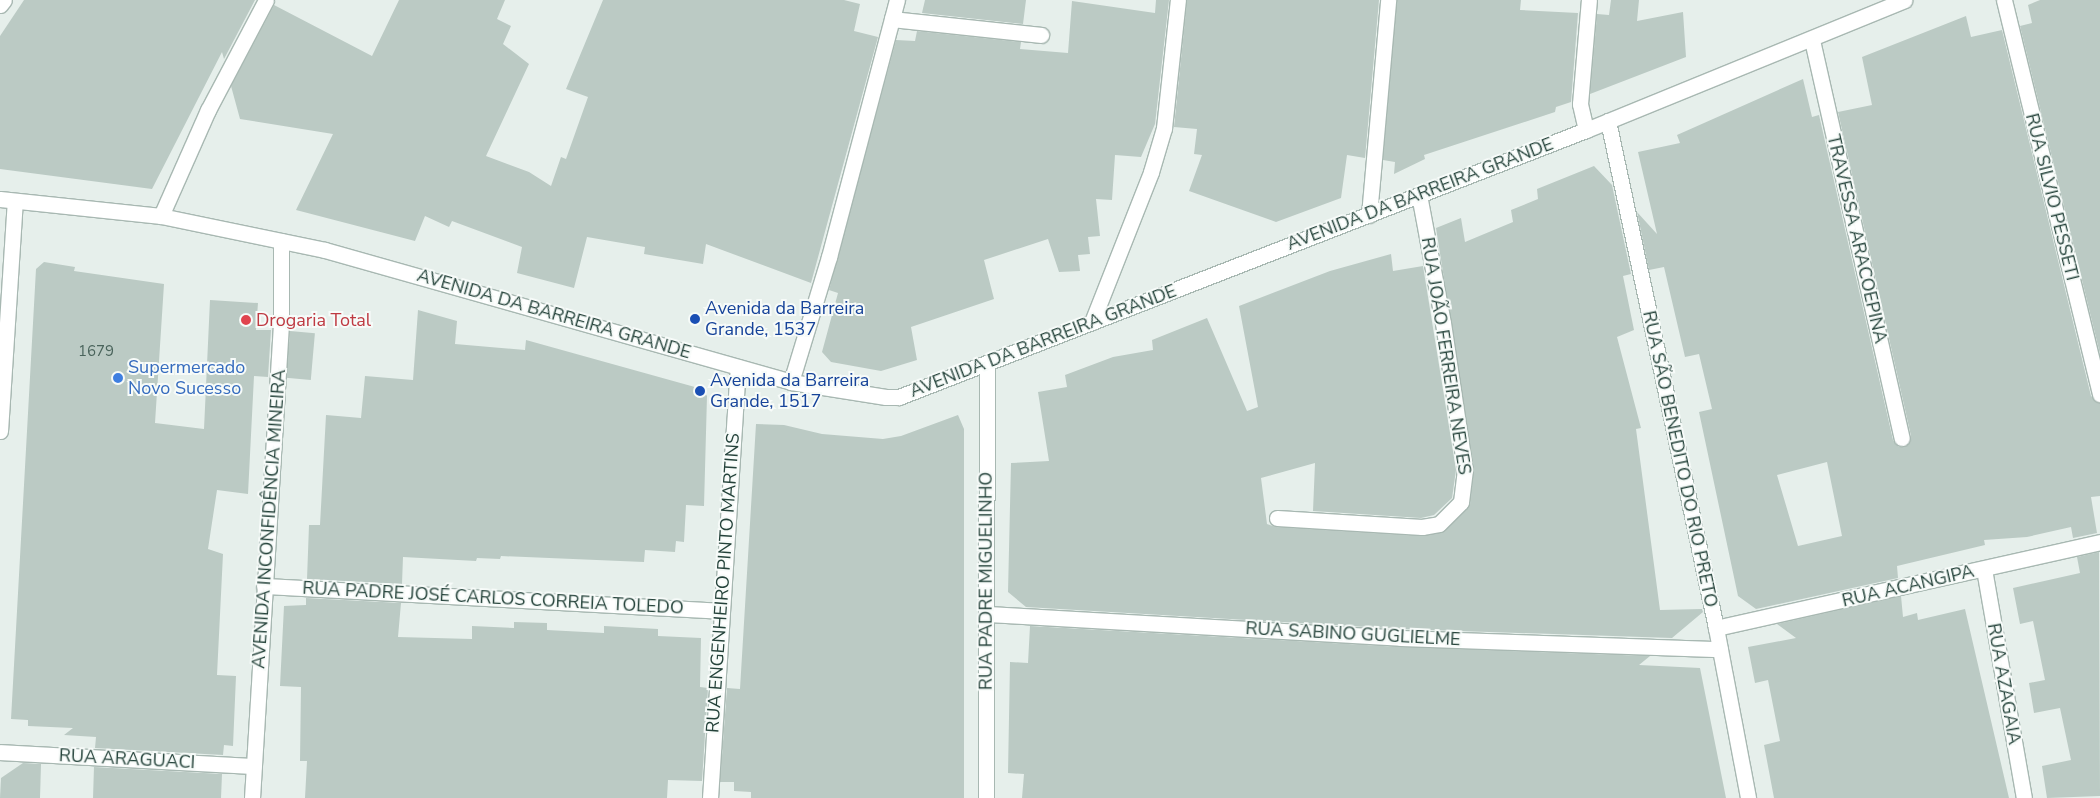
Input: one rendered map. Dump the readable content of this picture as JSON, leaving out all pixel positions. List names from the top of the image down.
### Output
{
  "streets": {
    "street": [
      "AVENIDA DA BARREIRA GRANDE",
      "RUA SILVIO PESSETI",
      "TRAVESSA ARACOEPINA",
      "RUA JOÃO FERREIRA NEVES",
      "RUA SÃO BENEDITO DO RIO PRETO",
      "AVENIDA INCONFIDÊNCIA MINEIRA",
      "RUA PADRE MIGUELINHO",
      "RUA ENGENHEIRO PINTO MARTINS",
      "RUA ACANGIPA",
      "RUA PADRE JOSÉ CARLOS CORREIA TOLEDO",
      "RUA SABINO GUGLIELME",
      "RUA AZAGAIA",
      "RUA ARAGUACI"
    ]
  },
  "crossings": [
    ["AVENIDA DA BARREIRA GRANDE", "TRAVESSA ARACOEPINA"],
    ["AVENIDA DA BARREIRA GRANDE", "RUA JOÃO FERREIRA NEVES"],
    ["AVENIDA DA BARREIRA GRANDE", "RUA SÃO BENEDITO DO RIO PRETO"],
    ["AVENIDA DA BARREIRA GRANDE", "AVENIDA INCONFIDÊNCIA MINEIRA"],
    ["AVENIDA DA BARREIRA GRANDE", "RUA PADRE MIGUELINHO"],
    ["AVENIDA DA BARREIRA GRANDE", "RUA ENGENHEIRO PINTO MARTINS"],
    ["RUA SÃO BENEDITO DO RIO PRETO", "RUA ACANGIPA"],
    ["RUA SÃO BENEDITO DO RIO PRETO", "RUA SABINO GUGLIELME"],
    ["AVENIDA INCONFIDÊNCIA MINEIRA", "RUA PADRE JOSÉ CARLOS CORREIA TOLEDO"],
    ["AVENIDA INCONFIDÊNCIA MINEIRA", "RUA ARAGUACI"],
    ["RUA PADRE MIGUELINHO", "RUA SABINO GUGLIELME"],
    ["RUA ENGENHEIRO PINTO MARTINS", "RUA PADRE JOSÉ CARLOS CORREIA TOLEDO"],
    ["RUA ACANGIPA", "RUA AZAGAIA"]
  ],
  "places": [
    "Avenida da Barreira Grande, 1537",
    "Drogaria Total",
    "Supermercado Novo Sucesso",
    "Avenida da Barreira Grande, 1517"
  ],
  "house_numbers": ["1679"]
}
